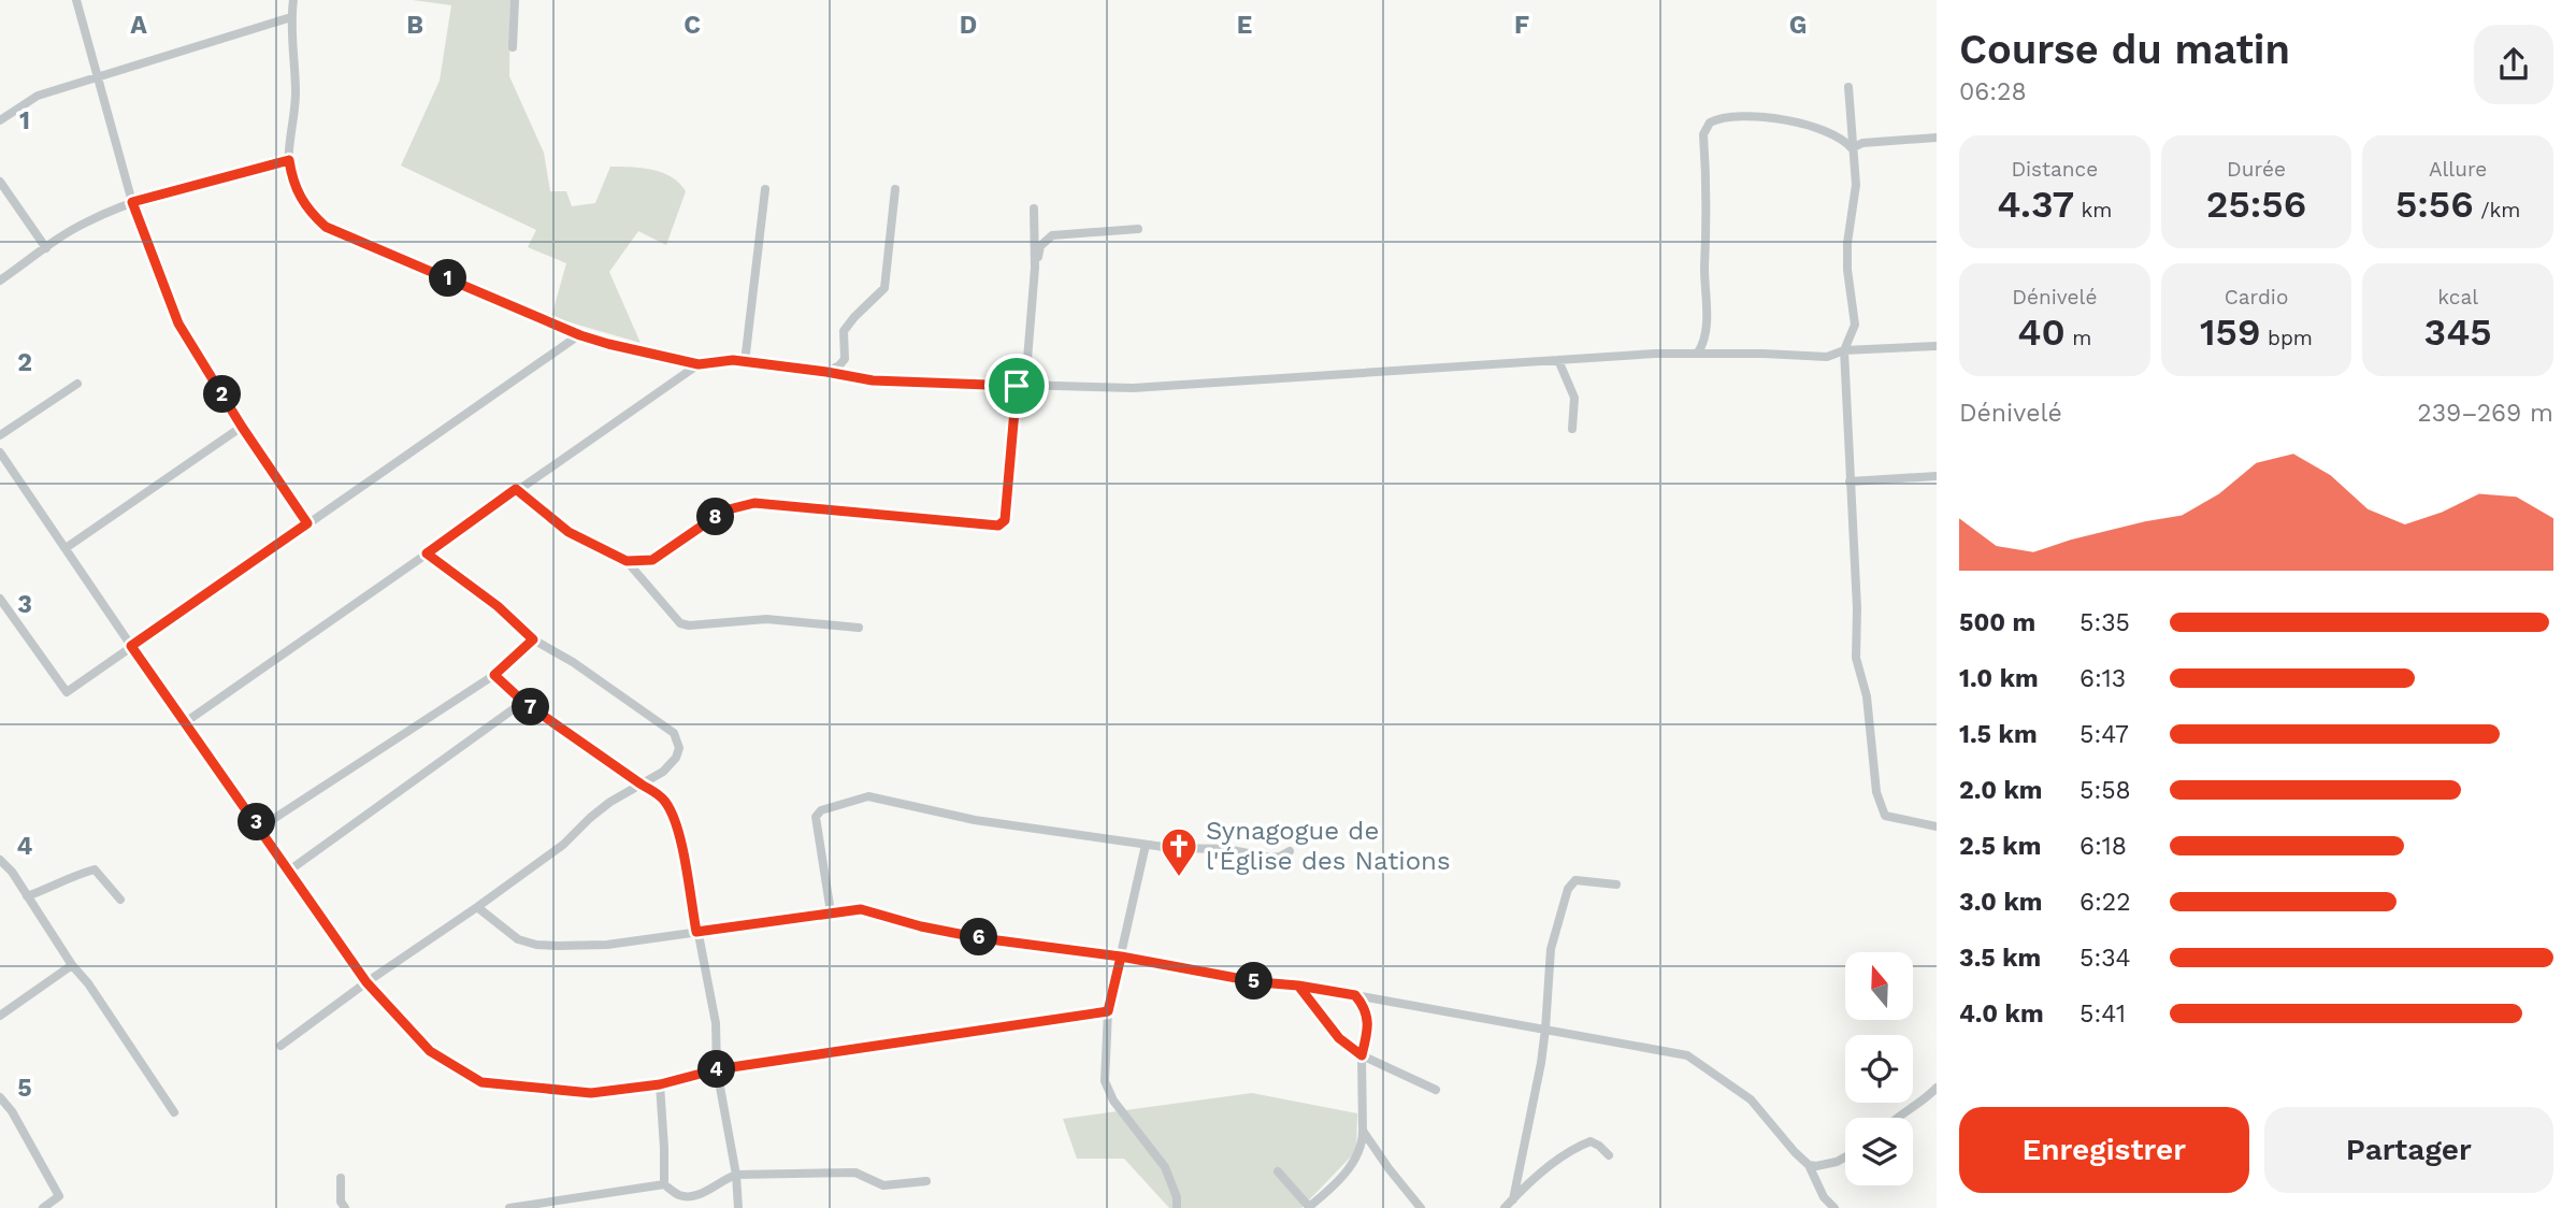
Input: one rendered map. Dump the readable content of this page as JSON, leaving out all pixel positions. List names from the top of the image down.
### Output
{
  "places": {
    "church": ["Synagogue de l'Église des Nations"]
  },
  "north": "top",
  "page": {
    "heading": ["Course du matin", "06:28"],
    "stats": [
      ["Distance", "4.37 km"],
      ["Durée", "25:56"],
      ["Allure", "5:56 /km"],
      ["Dénivelé", "40 m"],
      ["Cardio", "159 bpm"],
      ["kcal", "345"]
    ],
    "pins": [
      "1",
      "2",
      "8",
      "7",
      "3",
      "6",
      "5",
      "4"
    ],
    "chart": ["Dénivelé", "239–269 m"],
    "list": [
      {
        "name": "500 m",
        "note": "5:35"
      },
      {
        "name": "1.0 km",
        "note": "6:13"
      },
      {
        "name": "1.5 km",
        "note": "5:47"
      },
      {
        "name": "2.0 km",
        "note": "5:58"
      },
      {
        "name": "2.5 km",
        "note": "6:18"
      },
      {
        "name": "3.0 km",
        "note": "6:22"
      },
      {
        "name": "3.5 km",
        "note": "5:34"
      },
      {
        "name": "4.0 km",
        "note": "5:41"
      }
    ],
    "buttons": ["Enregistrer", "Partager"]
  },
  "grid": {
    "columns": [
      "A",
      "B",
      "C",
      "D",
      "E",
      "F",
      "G"
    ],
    "rows": [
      "1",
      "2",
      "3",
      "4",
      "5"
    ]
  }
}
